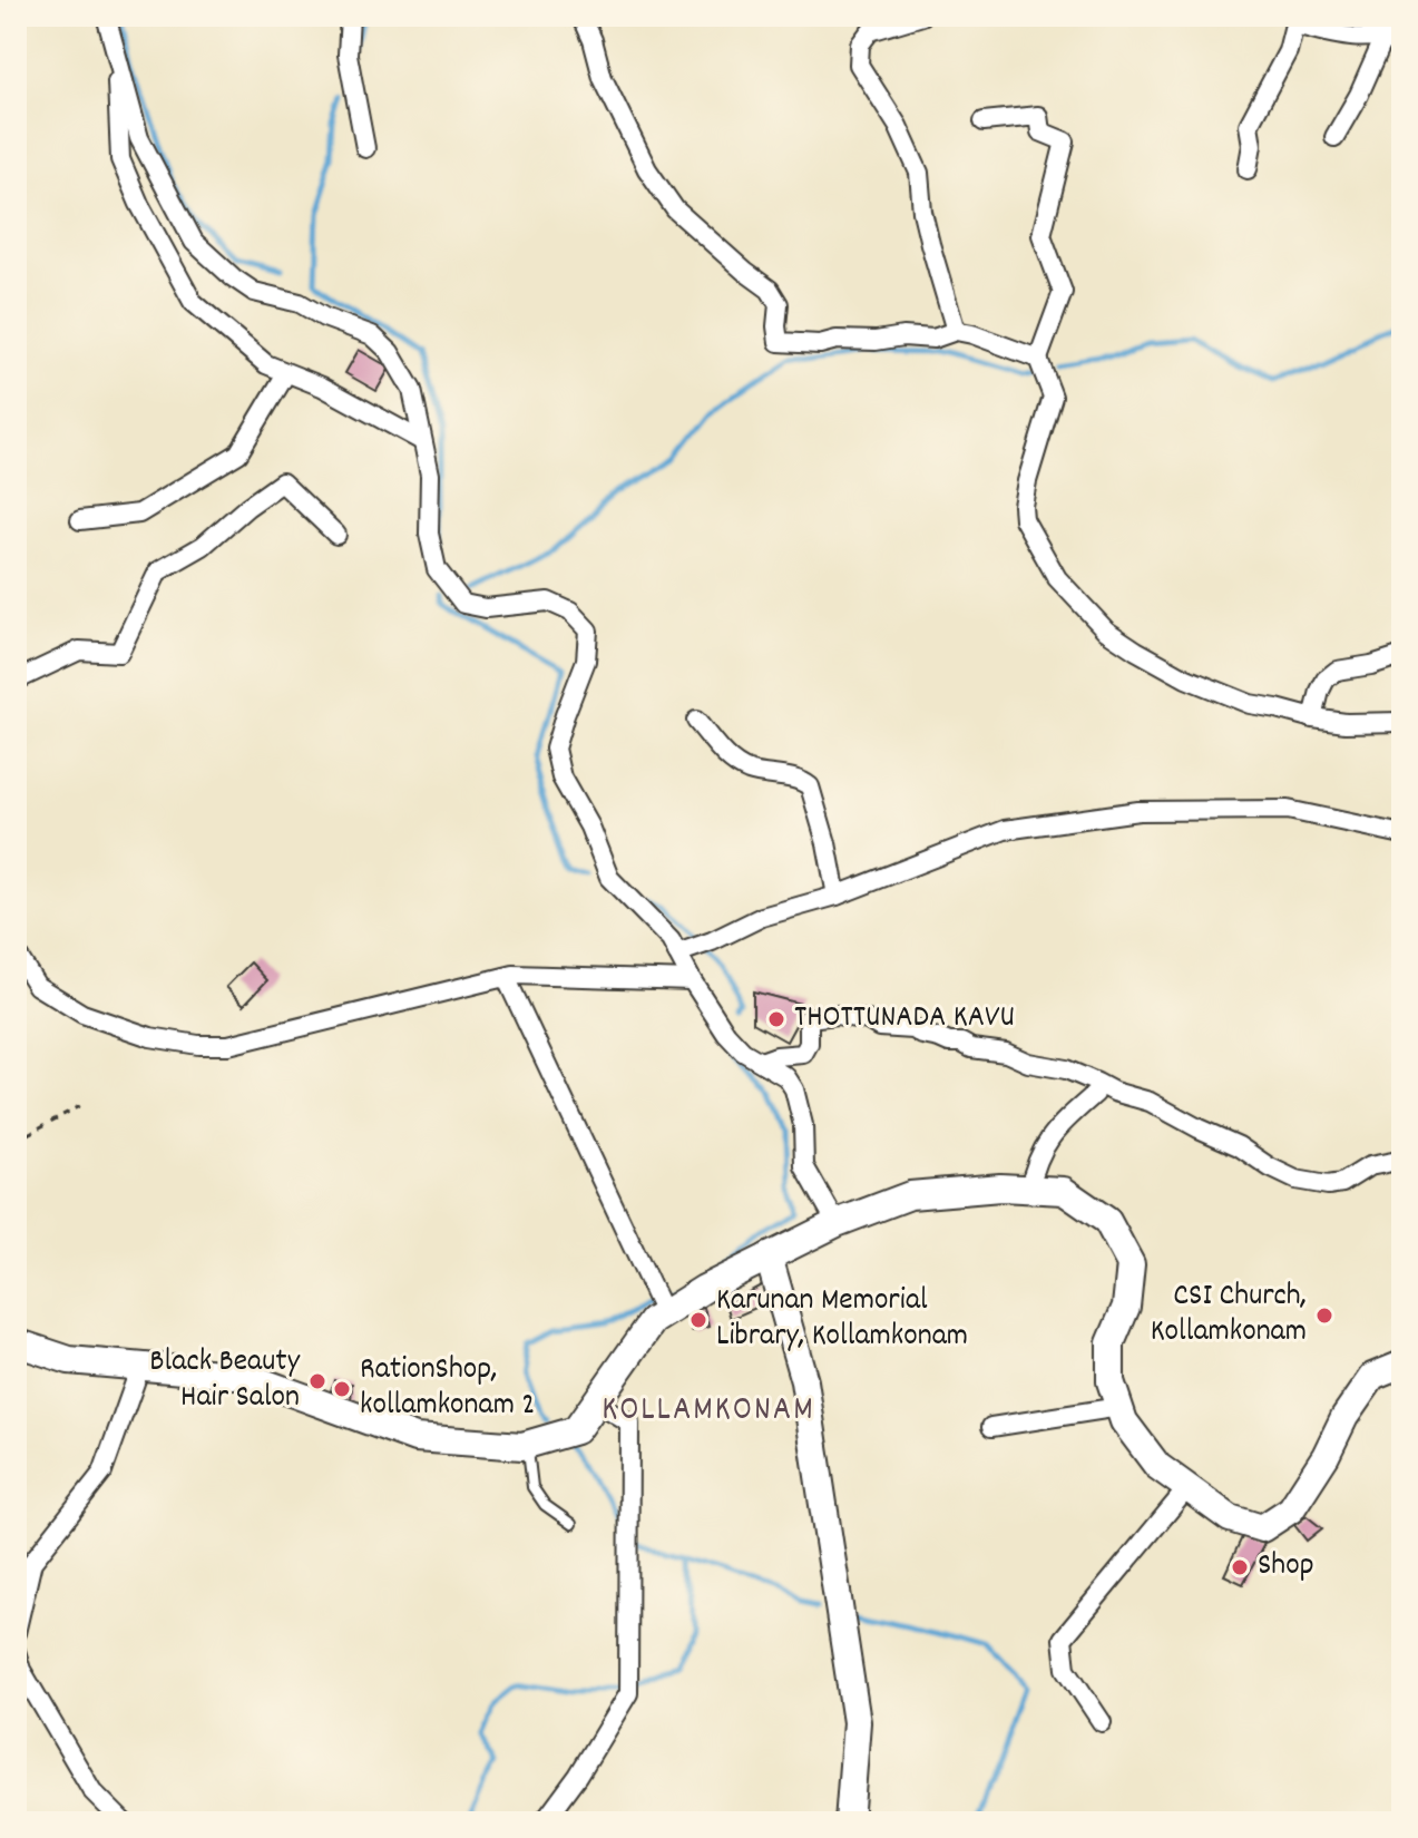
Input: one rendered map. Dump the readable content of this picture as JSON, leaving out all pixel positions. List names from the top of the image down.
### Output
{
  "districts": ["KOLLAMKONAM"],
  "places": [
    "THOTTUNADA KAVU",
    "CSI Church, Kollamkonam",
    "Karunan Memorial Library, Kollamkonam",
    "Black Beauty Hair Salon",
    "RationShop, kollamkonam 2",
    "Shop"
  ]
}
